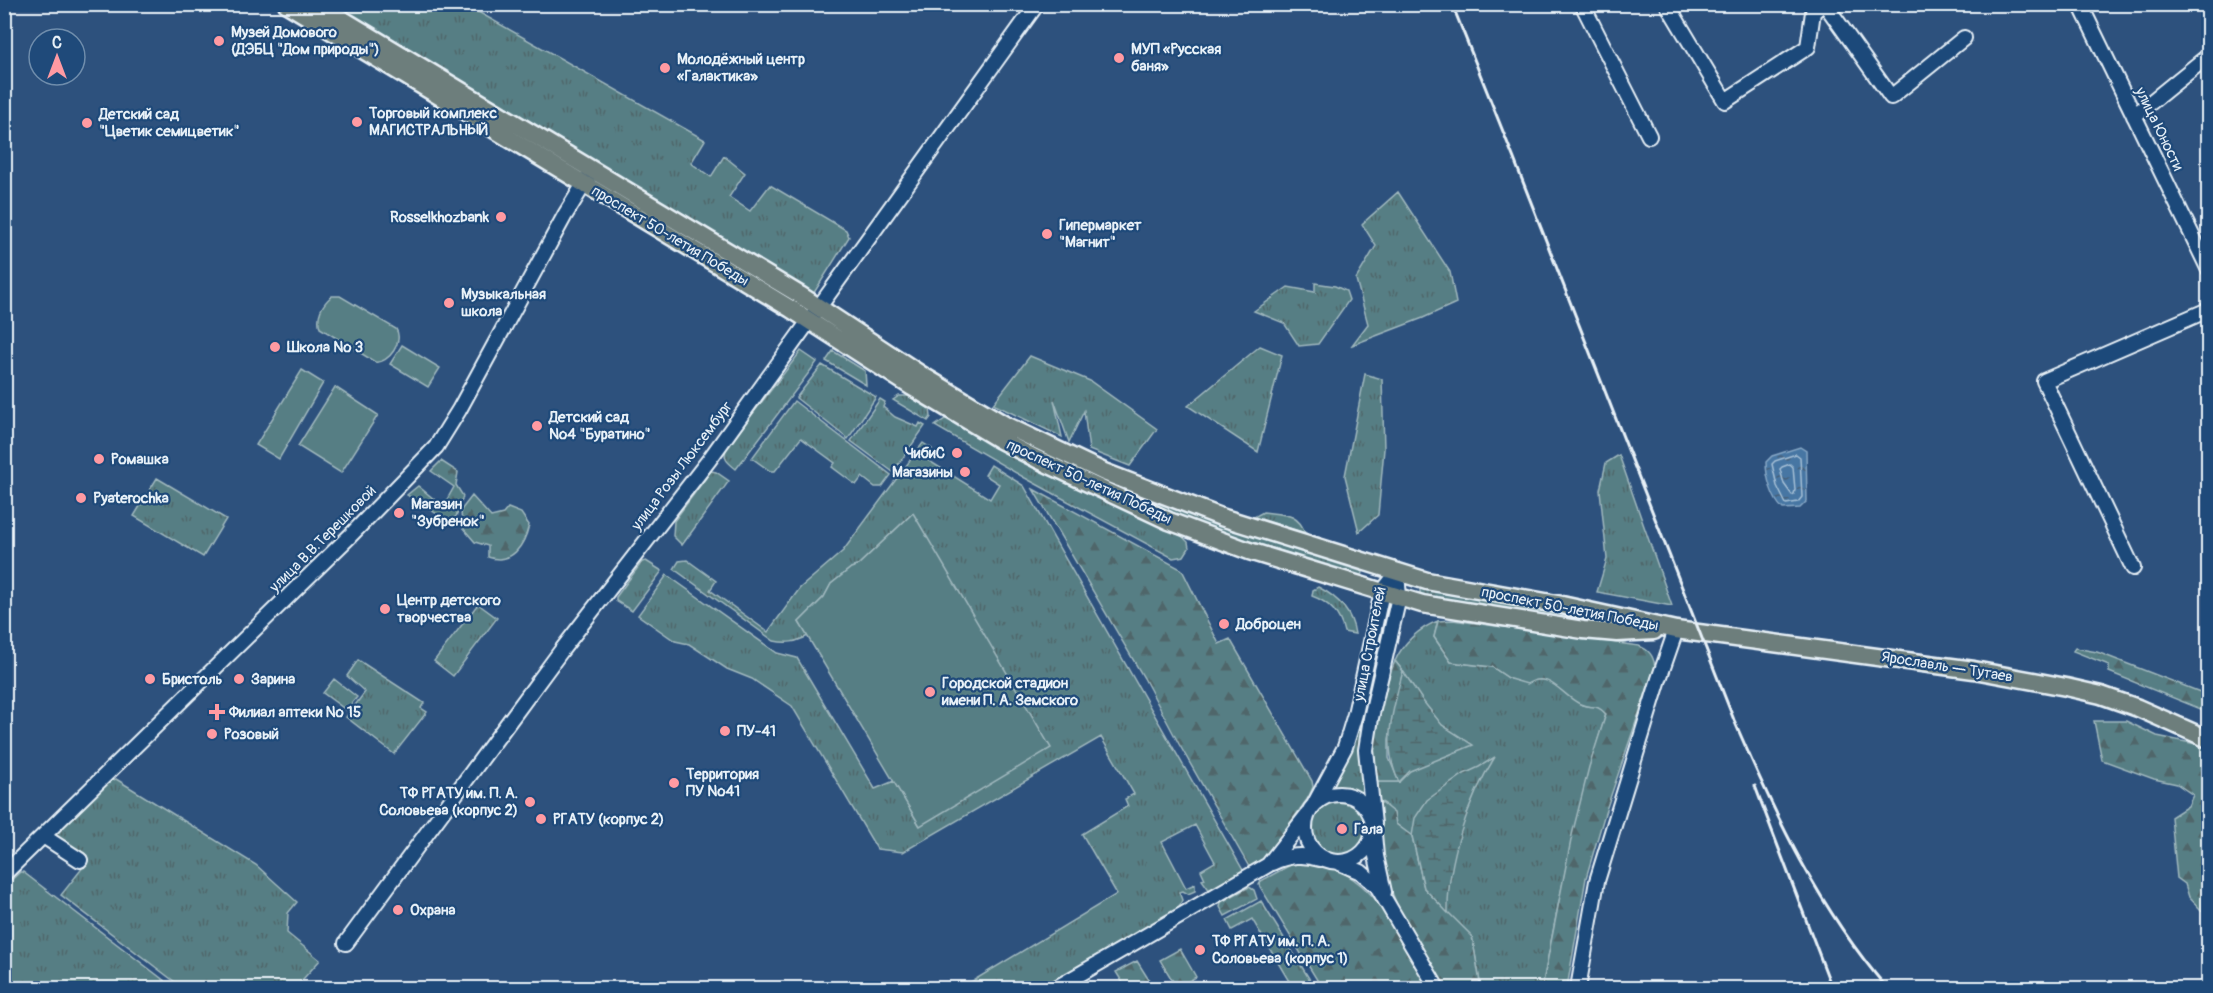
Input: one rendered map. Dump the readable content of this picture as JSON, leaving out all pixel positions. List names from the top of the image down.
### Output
{
  "streets": {
    "main road": ["проспект 50-летия Победы", "Ярославль — Тутаев"],
    "street": [
      "улица Юности",
      "улица Розы Люксембург",
      "улица В.В.Терешковой",
      "улица Строителей"
    ]
  },
  "crossings": [
    ["проспект 50-летия Победы", "улица Розы Люксембург"],
    ["проспект 50-летия Победы", "улица В.В.Терешковой"],
    ["проспект 50-летия Победы", "улица Строителей"],
    ["проспект 50-летия Победы", "Ярославль — Тутаев"]
  ],
  "places": {
    "other": [
      "Музей Домового (ДЭБЦ \"Дом природы\")",
      "МУП «Русская баня»",
      "Молодёжный центр «Галактика»",
      "Торговый комплекс МАГИСТРАЛЬНЫЙ",
      "Детский сад \"Цветик семицветик\"",
      "Rosselkhozbank",
      "Гипермаркет \"Магнит\"",
      "Музыкальная школа",
      "Школа № 3",
      "Детский сад №4 \"Буратино\"",
      "ЧибиС",
      "Ромашка",
      "Магазины",
      "Pyaterochka",
      "Магазин \"Зубренок\"",
      "Центр детского творчества",
      "Доброцен",
      "Бристоль",
      "Зарина",
      "Городской стадион имени П. А. Земского",
      "ПУ-41",
      "Розовый",
      "Территория ПУ №41",
      "ТФ РГАТУ им. П. А. Соловьева (корпус 2)",
      "РГАТУ (корпус 2)",
      "Гала",
      "Охрана",
      "ТФ РГАТУ им. П. А. Соловьева (корпус 1)"
    ],
    "health": ["Филиал аптеки № 15"]
  },
  "north": "top"
}
